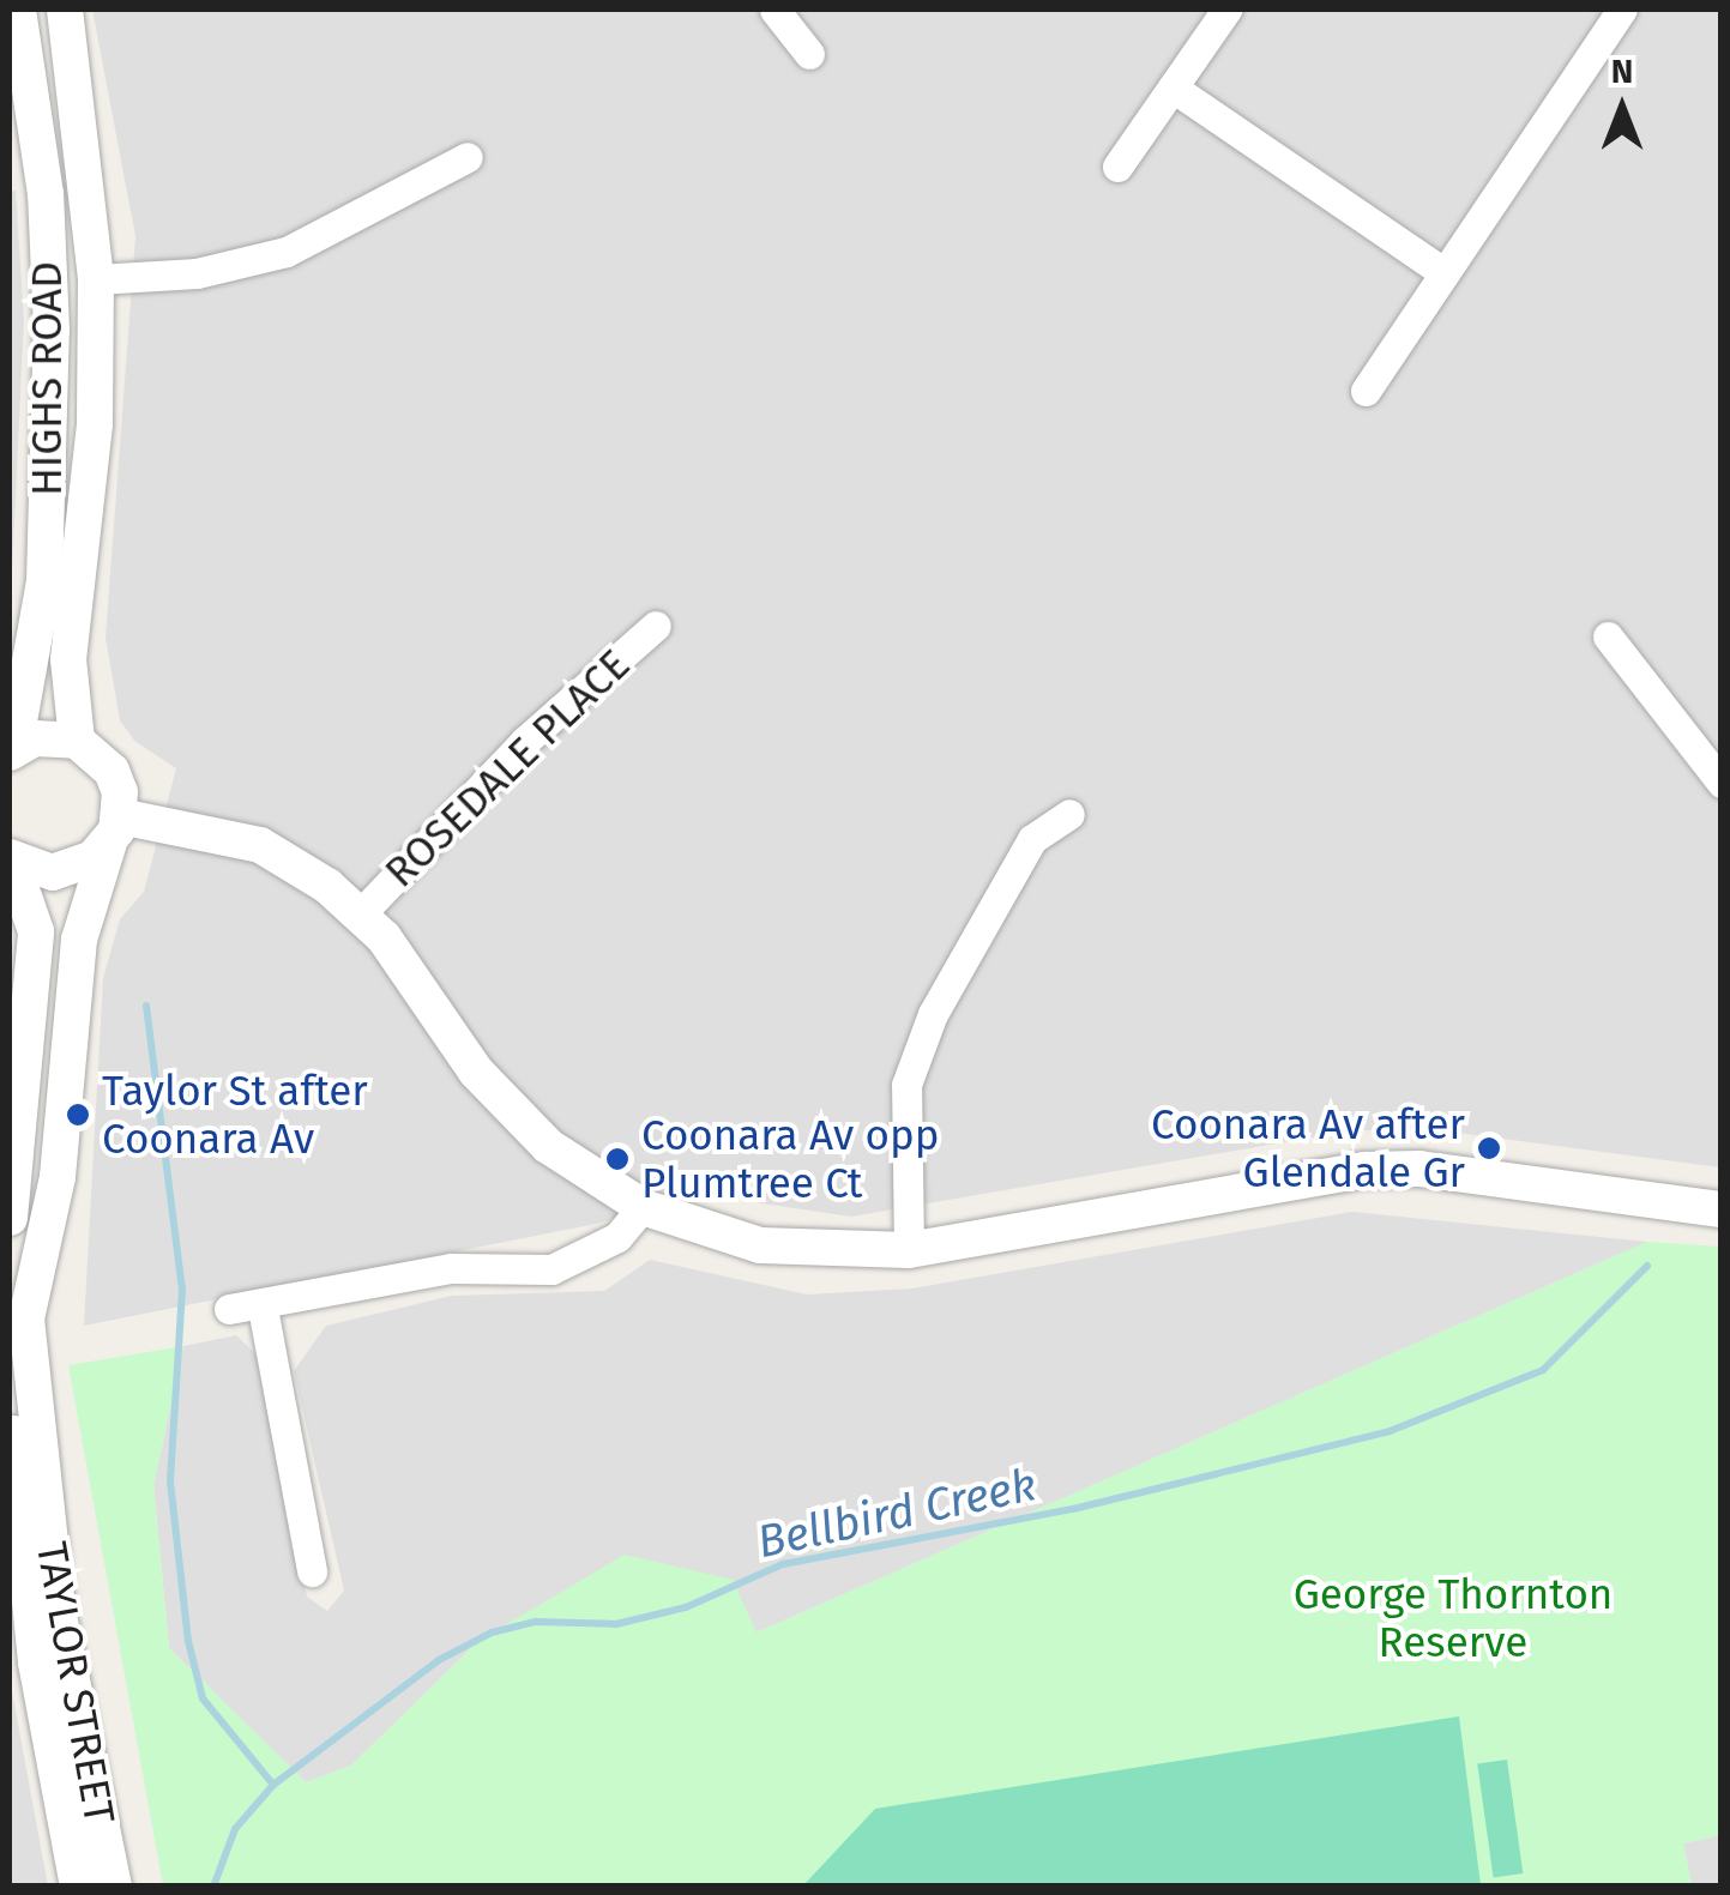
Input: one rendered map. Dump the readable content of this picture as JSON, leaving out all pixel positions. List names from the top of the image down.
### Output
{
  "streets": {
    "street": ["HIGHS ROAD", "ROSEDALE PLACE", "TAYLOR STREET"]
  },
  "water": ["Bellbird Creek"],
  "parks": ["George Thornton Reserve"],
  "places": ["Taylor St after Coonara Av", "Coonara Av after Glendale Gr", "Coonara Av opp Plumtree Ct"],
  "north": "top"
}
